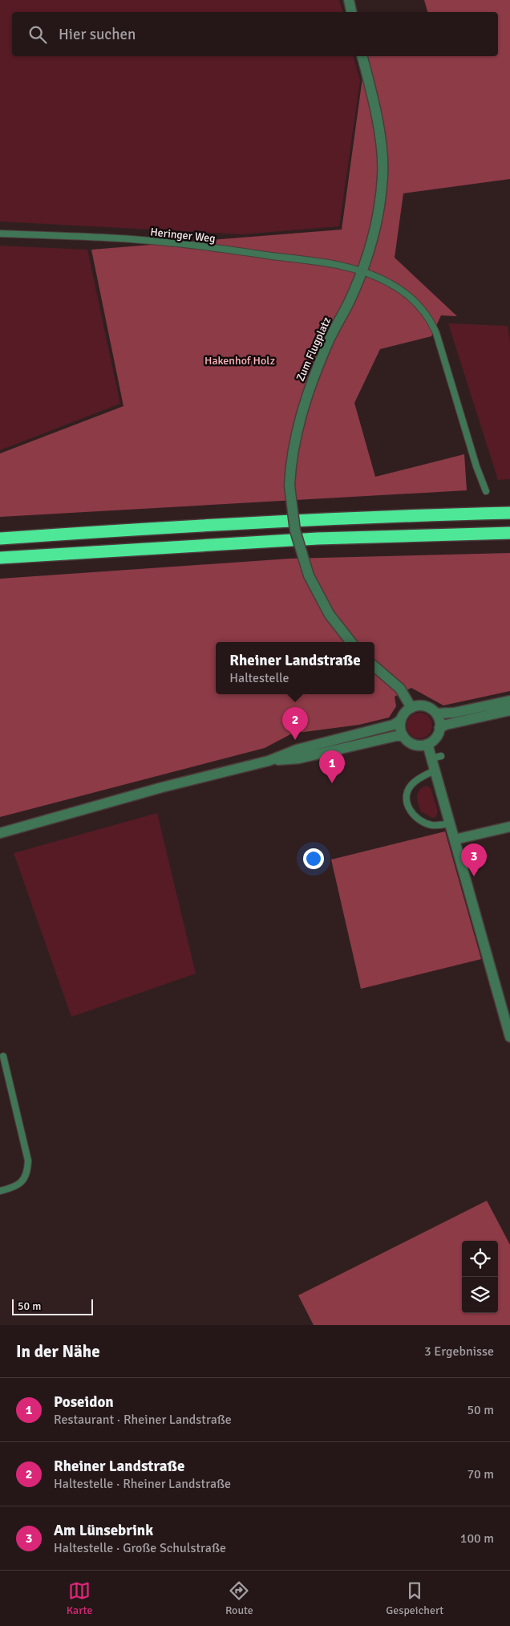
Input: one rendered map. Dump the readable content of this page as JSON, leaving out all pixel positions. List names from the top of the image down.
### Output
{
  "streets": {
    "street": ["Zum Flugplatz"],
    "lane": ["Heringer Weg"]
  },
  "crossings": [
    ["Heringer Weg", "Zum Flugplatz"]
  ],
  "parks": ["Hakenhof Holz"],
  "scale_bar": "50 m",
  "page": {
    "search": "Hier suchen",
    "popup": ["Rheiner Landstraße", "Haltestelle"],
    "pins": ["2", "1", "3"],
    "scale": "50 m",
    "heading": ["In der Nähe", "3 Ergebnisse"],
    "list": [
      {
        "mark": "1",
        "name": "Poseidon",
        "note": "Restaurant · Rheiner Landstraße",
        "value": "50 m"
      },
      {
        "mark": "2",
        "name": "Rheiner Landstraße",
        "note": "Haltestelle · Rheiner Landstraße",
        "value": "70 m"
      },
      {
        "mark": "3",
        "name": "Am Lünsebrink",
        "note": "Haltestelle · Große Schulstraße",
        "value": "100 m"
      }
    ],
    "nav": ["Karte", "Route", "Gespeichert"]
  }
}
